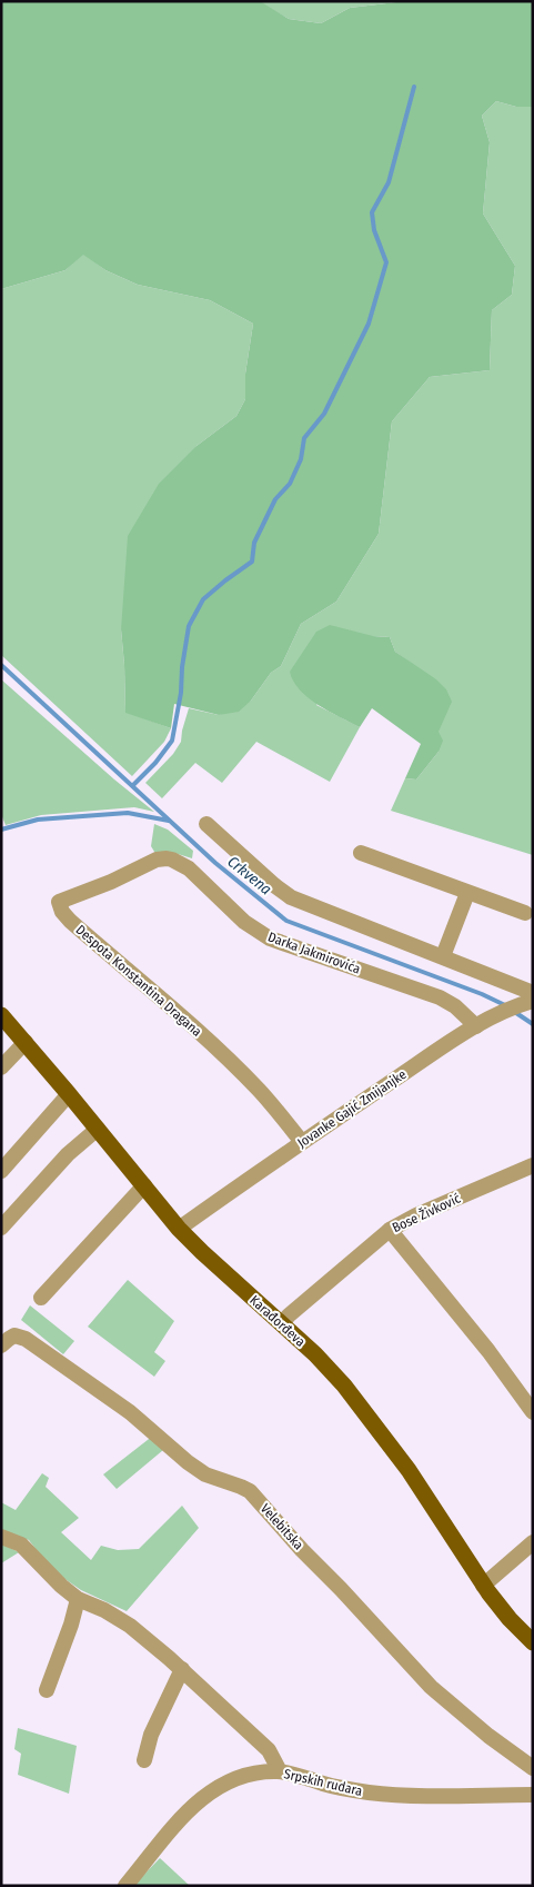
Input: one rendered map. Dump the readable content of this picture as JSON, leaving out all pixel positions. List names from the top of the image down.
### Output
{
  "streets": {
    "main road": ["Karađorđeva"],
    "street": [
      "Darka Jakmirovića",
      "Despota Konstantina Dragana",
      "Jovanke Gajić Zmijanjke",
      "Bose Živković",
      "Velebitska",
      "Srpskih rudara"
    ]
  },
  "crossings": [
    ["Darka Jakmirovića", "Despota Konstantina Dragana"],
    ["Darka Jakmirovića", "Jovanke Gajić Zmijanjke"],
    ["Despota Konstantina Dragana", "Jovanke Gajić Zmijanjke"],
    ["Jovanke Gajić Zmijanjke", "Karađorđeva"],
    ["Bose Živković", "Karađorđeva"]
  ],
  "water": ["Crkvena"]
}
